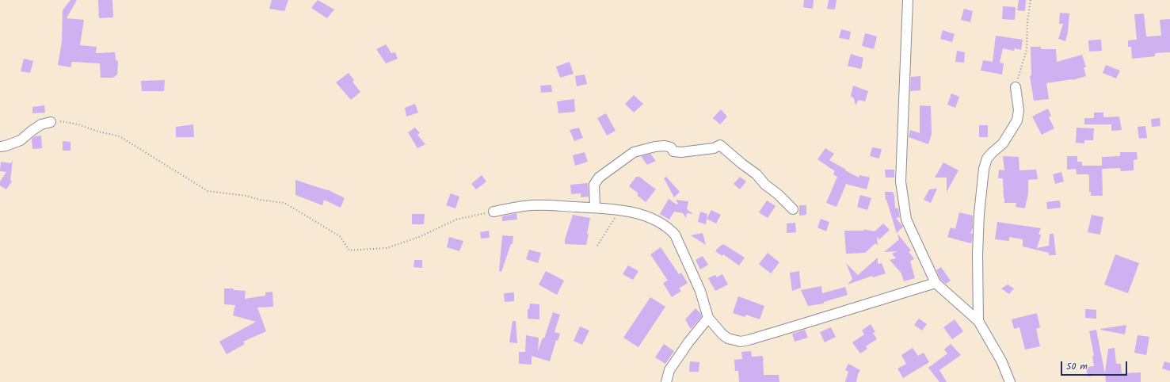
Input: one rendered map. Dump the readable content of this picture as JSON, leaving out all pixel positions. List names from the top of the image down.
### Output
{
  "scale_bar": "50 m"
}
